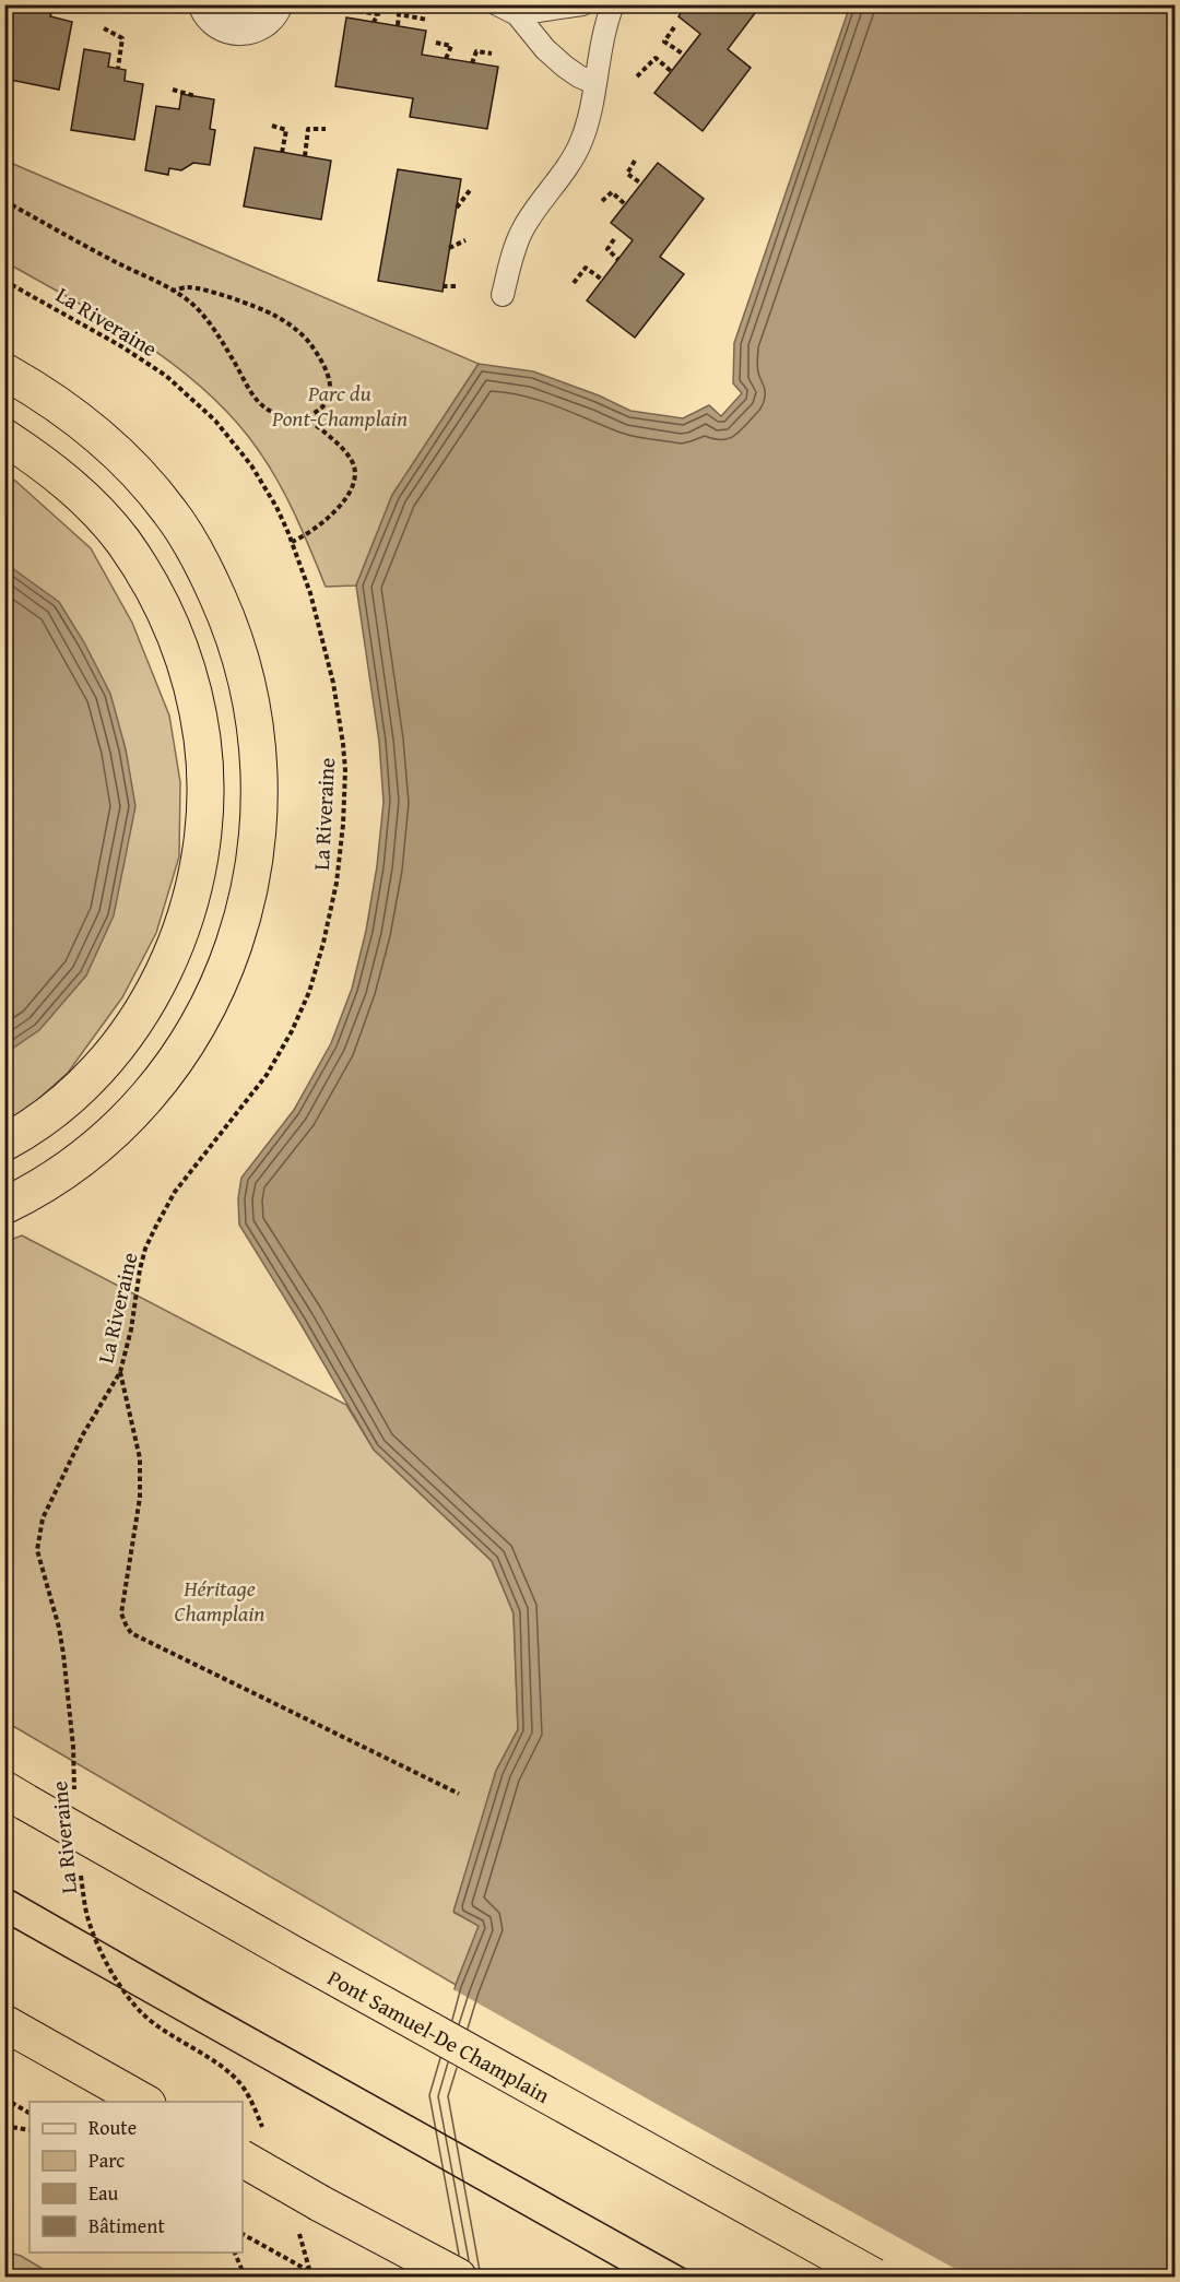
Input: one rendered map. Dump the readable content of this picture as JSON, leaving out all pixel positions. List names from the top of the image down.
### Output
{
  "streets": {
    "highway": ["Pont Samuel-De Champlain"],
    "path": ["La Riveraine"]
  },
  "parks": ["Parc du Pont-Champlain", "Héritage Champlain"],
  "legend": [
    "Route",
    "Parc",
    "Eau",
    "Bâtiment"
  ]
}
